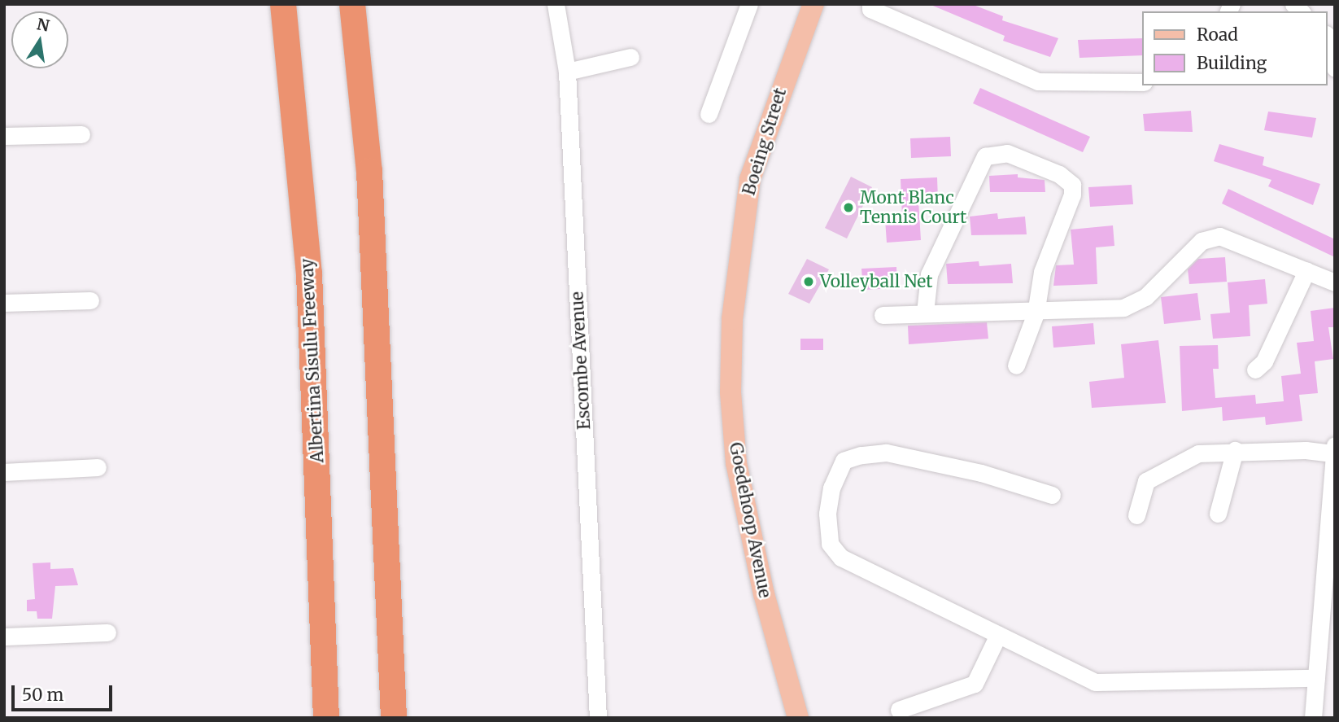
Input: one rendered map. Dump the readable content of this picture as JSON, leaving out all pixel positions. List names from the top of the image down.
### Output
{
  "streets": {
    "highway": ["Albertina Sisulu Freeway"],
    "main road": ["Boeing Street", "Goedehoop Avenue"],
    "street": ["Escombe Avenue"]
  },
  "crossings": [
    ["Boeing Street", "Goedehoop Avenue"]
  ],
  "places": ["Mont Blanc Tennis Court", "Volleyball Net"],
  "legend": ["Road", "Building"],
  "scale_bar": "50 m",
  "north": "top"
}
